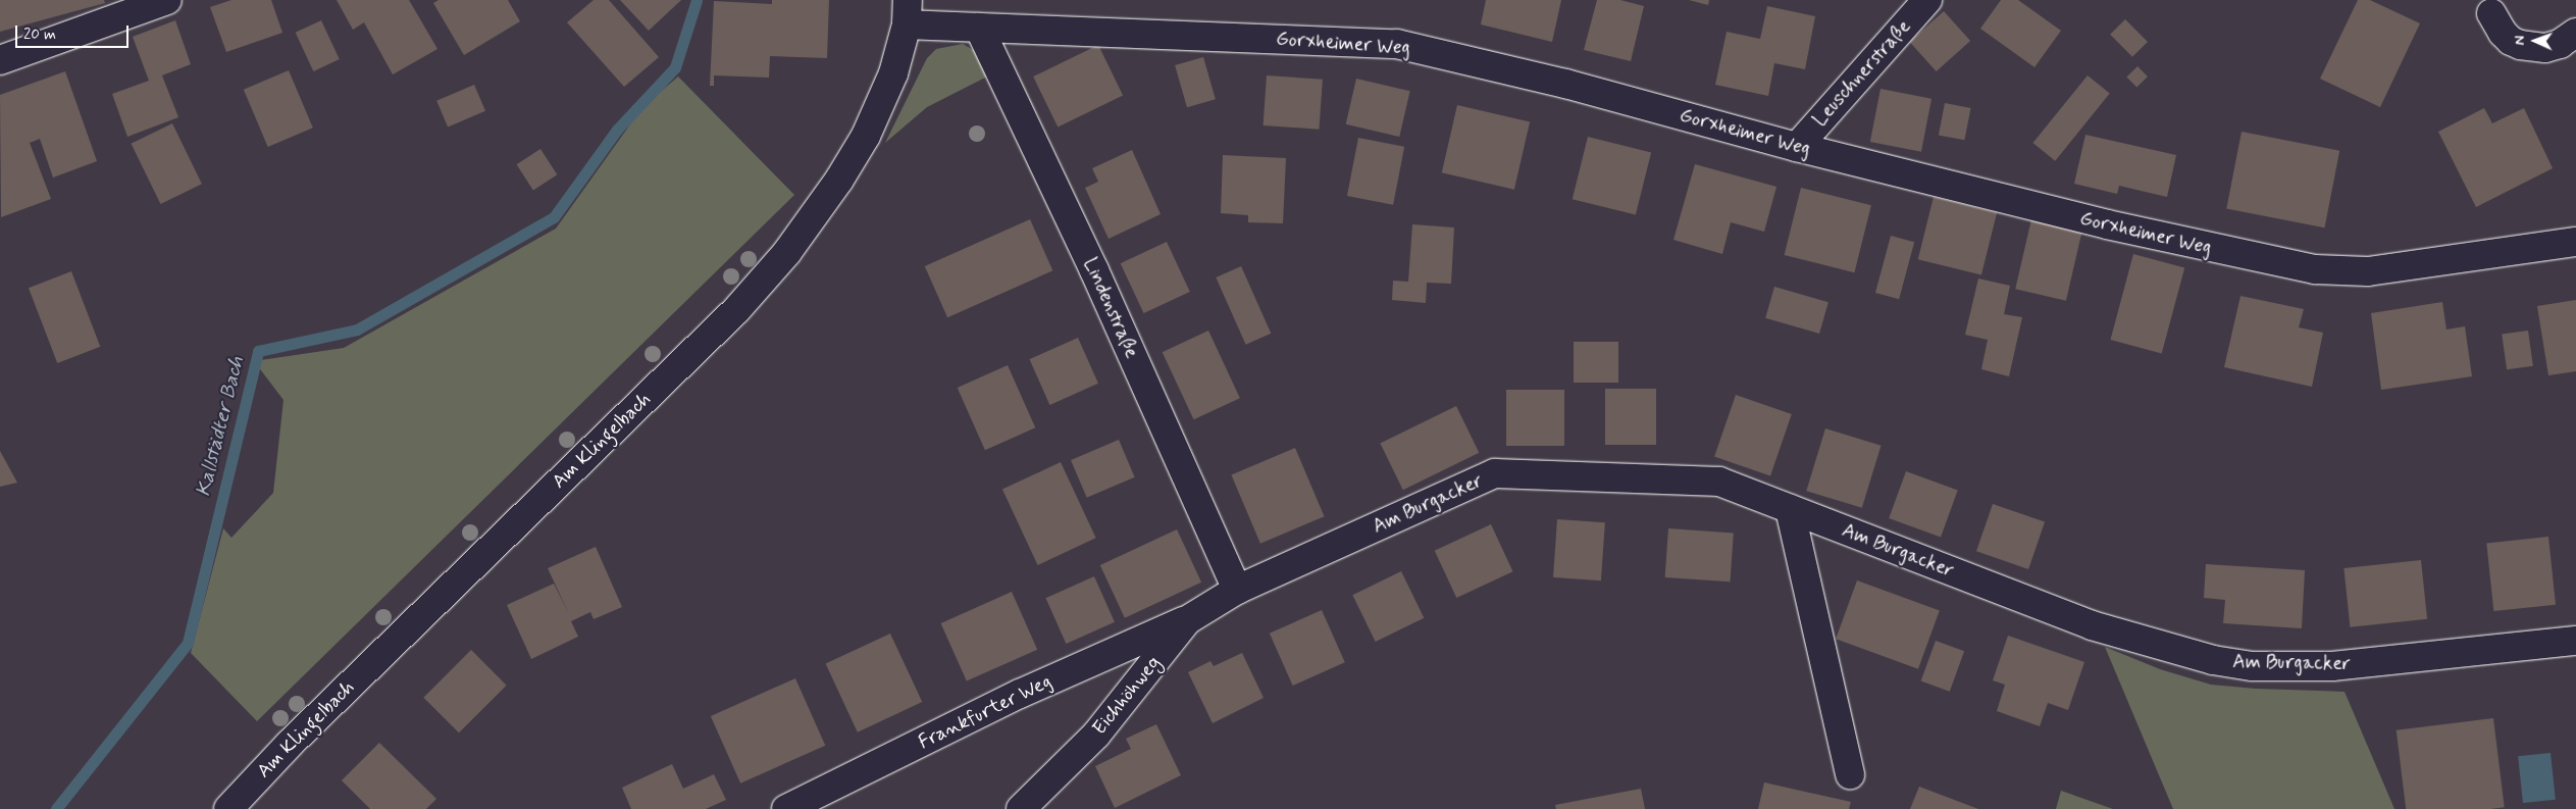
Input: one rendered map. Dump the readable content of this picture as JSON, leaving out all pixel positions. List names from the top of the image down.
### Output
{
  "streets": {
    "street": [
      "Gorxheimer Weg",
      "Leuschnerstraße",
      "Lindenstraße",
      "Am Klingelbach",
      "Am Burgacker",
      "Eichhöhweg",
      "Frankfurter Weg"
    ]
  },
  "crossings": [
    ["Gorxheimer Weg", "Leuschnerstraße"],
    ["Gorxheimer Weg", "Lindenstraße"],
    ["Gorxheimer Weg", "Am Klingelbach"],
    ["Lindenstraße", "Am Burgacker"],
    ["Lindenstraße", "Eichhöhweg"],
    ["Am Burgacker", "Eichhöhweg"],
    ["Eichhöhweg", "Frankfurter Weg"]
  ],
  "water": ["Kallstädter Bach"],
  "scale_bar": "20 m",
  "north": "left"
}
